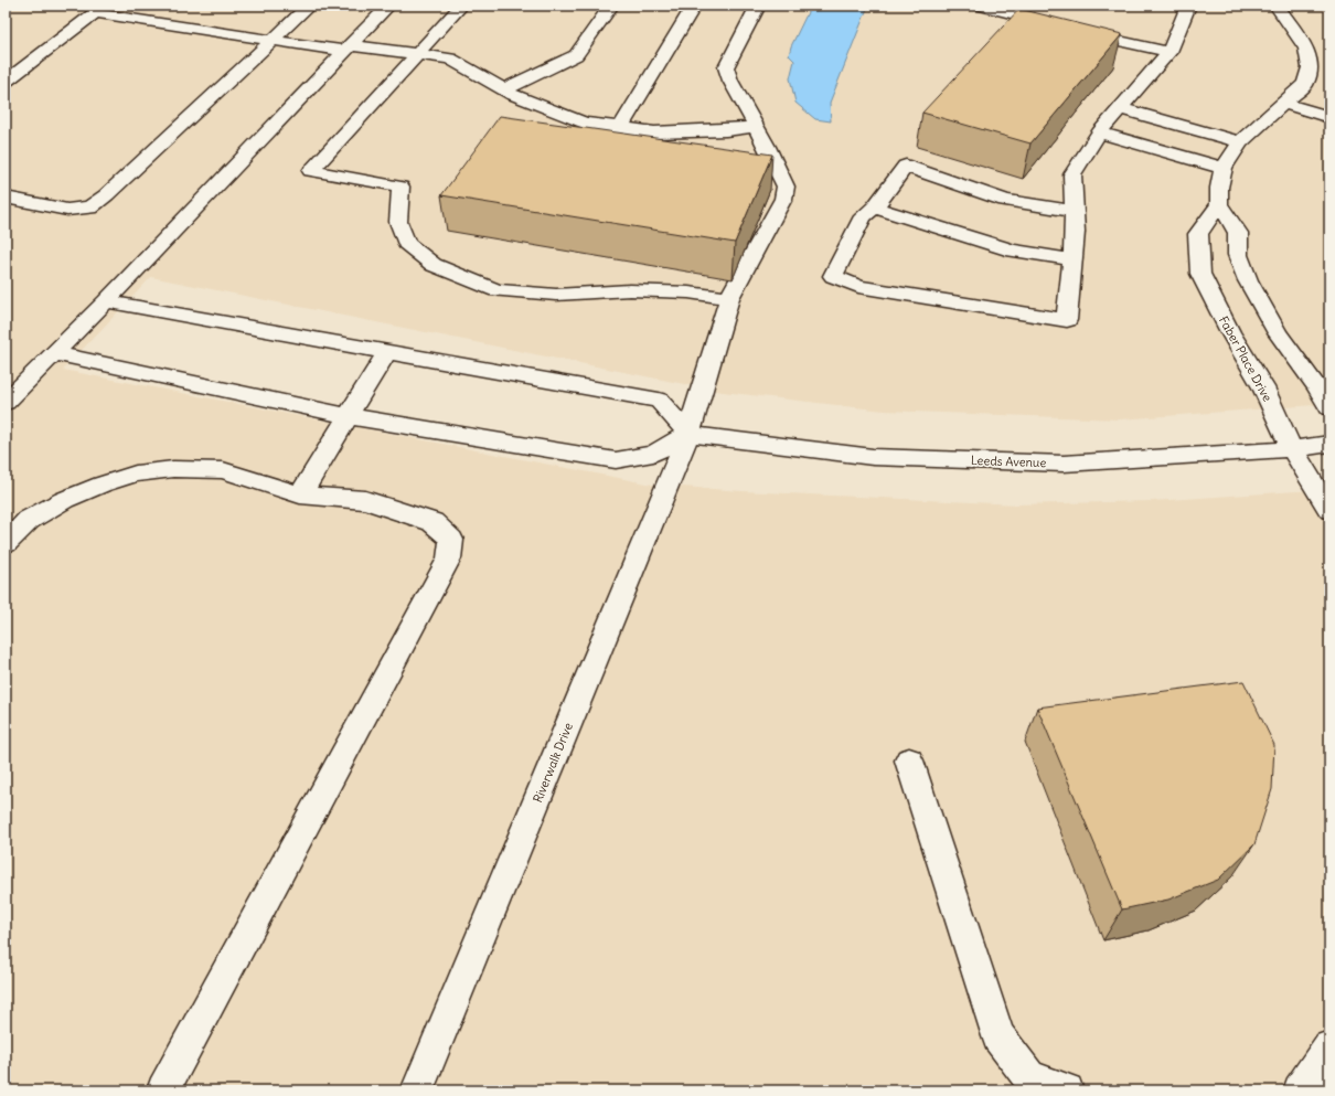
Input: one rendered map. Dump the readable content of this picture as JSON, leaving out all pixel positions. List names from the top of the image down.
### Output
{
  "streets": {
    "street": ["Faber Place Drive", "Leeds Avenue", "Riverwalk Drive"]
  },
  "crossings": [
    ["Faber Place Drive", "Leeds Avenue"],
    ["Leeds Avenue", "Riverwalk Drive"]
  ]
}
